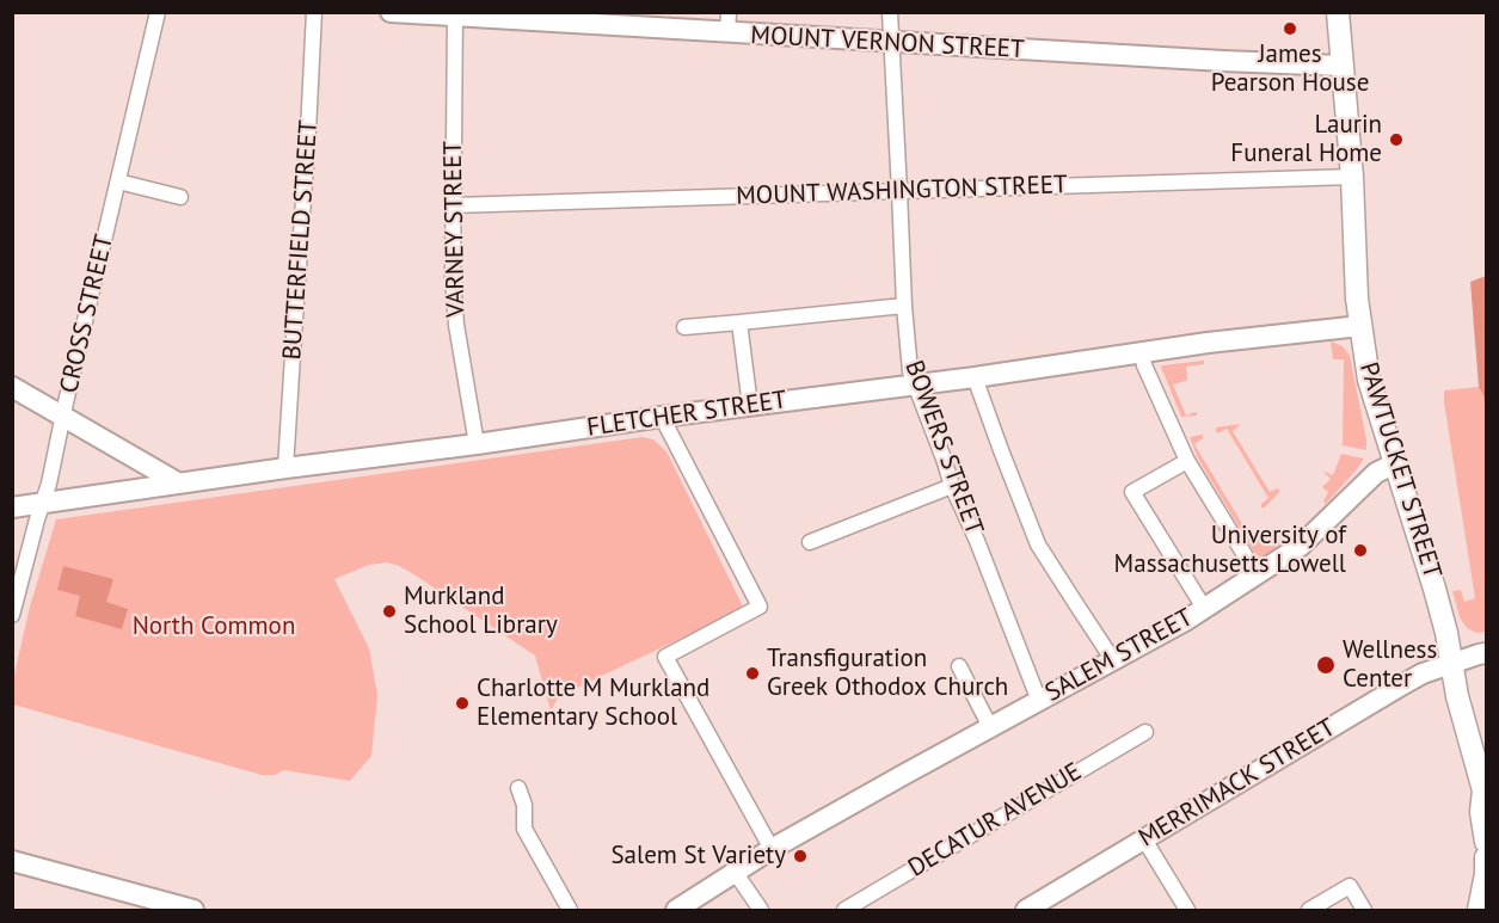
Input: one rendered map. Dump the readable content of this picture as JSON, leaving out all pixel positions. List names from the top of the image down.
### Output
{
  "streets": {
    "main road": [
      "MOUNT VERNON STREET",
      "FLETCHER STREET",
      "PAWTUCKET STREET",
      "SALEM STREET",
      "MERRIMACK STREET"
    ],
    "street": [
      "MOUNT WASHINGTON STREET",
      "VARNEY STREET",
      "BUTTERFIELD STREET",
      "CROSS STREET",
      "BOWERS STREET",
      "DECATUR AVENUE"
    ]
  },
  "crossings": [
    ["MOUNT VERNON STREET", "VARNEY STREET"],
    ["MOUNT VERNON STREET", "BOWERS STREET"],
    ["MOUNT VERNON STREET", "PAWTUCKET STREET"],
    ["MOUNT WASHINGTON STREET", "VARNEY STREET"],
    ["MOUNT WASHINGTON STREET", "BOWERS STREET"],
    ["MOUNT WASHINGTON STREET", "PAWTUCKET STREET"],
    ["VARNEY STREET", "FLETCHER STREET"],
    ["BUTTERFIELD STREET", "FLETCHER STREET"],
    ["CROSS STREET", "FLETCHER STREET"],
    ["FLETCHER STREET", "BOWERS STREET"],
    ["FLETCHER STREET", "PAWTUCKET STREET"],
    ["BOWERS STREET", "SALEM STREET"],
    ["PAWTUCKET STREET", "SALEM STREET"],
    ["PAWTUCKET STREET", "MERRIMACK STREET"]
  ],
  "parks": ["North Common"],
  "places": [
    "James Pearson House",
    "Laurin Funeral Home",
    "University of Massachusetts Lowell",
    "Murkland School Library",
    "Wellness Center",
    "Transfiguration Greek Othodox Church",
    "Charlotte M Murkland Elementary School",
    "Salem St Variety"
  ]
}
